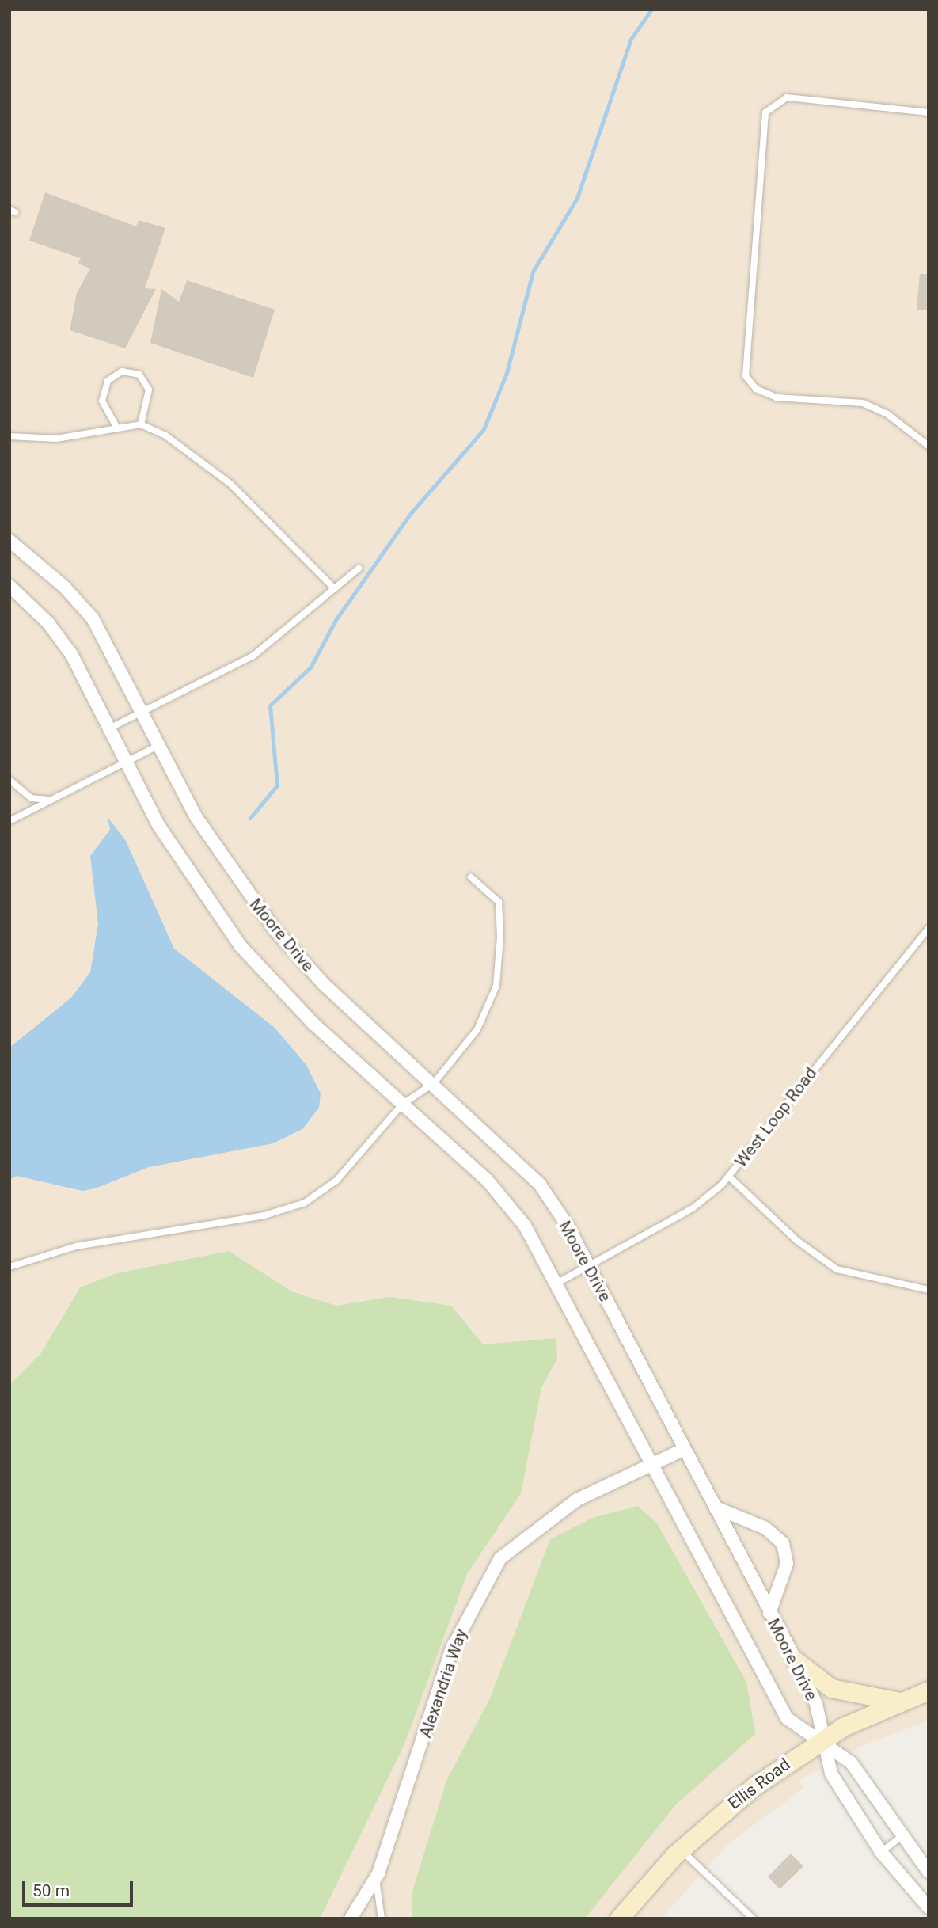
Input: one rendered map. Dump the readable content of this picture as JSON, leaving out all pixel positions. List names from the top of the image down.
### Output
{
  "streets": {
    "main road": ["Ellis Road"],
    "street": ["Moore Drive", "Alexandria Way"],
    "lane": ["West Loop Road"]
  },
  "crossings": [
    ["Moore Drive", "West Loop Road"],
    ["Moore Drive", "Alexandria Way"],
    ["Moore Drive", "Ellis Road"]
  ],
  "scale_bar": "50 m"
}
